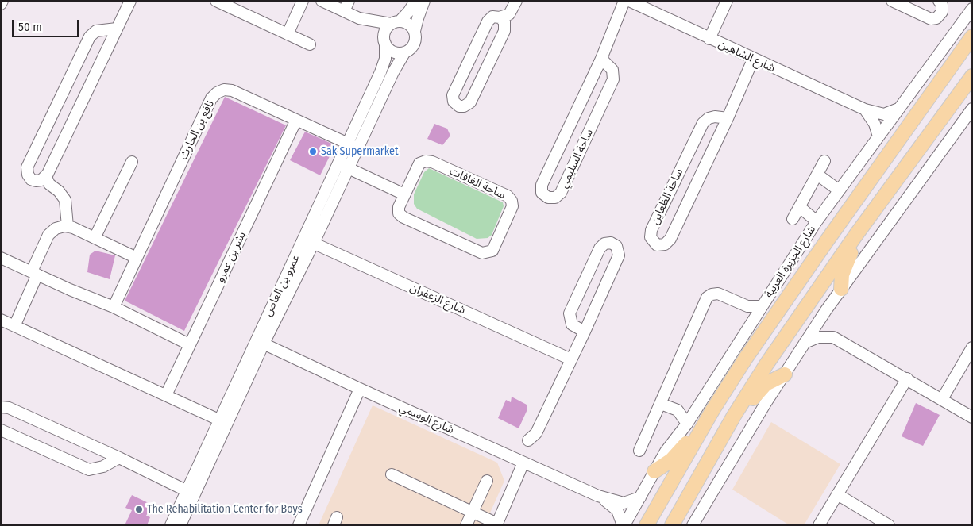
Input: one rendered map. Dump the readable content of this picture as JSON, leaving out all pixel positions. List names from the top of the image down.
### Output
{
  "streets": {
    "main road": ["شارع الجزيرة العربية"],
    "street": [
      "شارع الشاهين",
      "نافع بن الحارث",
      "ساحة السليمي",
      "ساحة الغافات",
      "ساحة الظعاين",
      "بشر بن عمرو",
      "عمرو بن العاص",
      "شارع الزعفران",
      "شارع الوسمي"
    ]
  },
  "crossings": [
    ["شارع الشاهين", "ساحة الظعاين"],
    ["شارع الشاهين", "شارع الجزيرة العربية"],
    ["نافع بن الحارث", "بشر بن عمرو"],
    ["نافع بن الحارث", "عمرو بن العاص"],
    ["شارع الجزيرة العربية", "شارع الوسمي"],
    ["عمرو بن العاص", "شارع الزعفران"],
    ["عمرو بن العاص", "شارع الوسمي"]
  ],
  "places": ["Sak Supermarket", "The Rehabilitation Center for Boys"],
  "scale_bar": "50 m"
}
